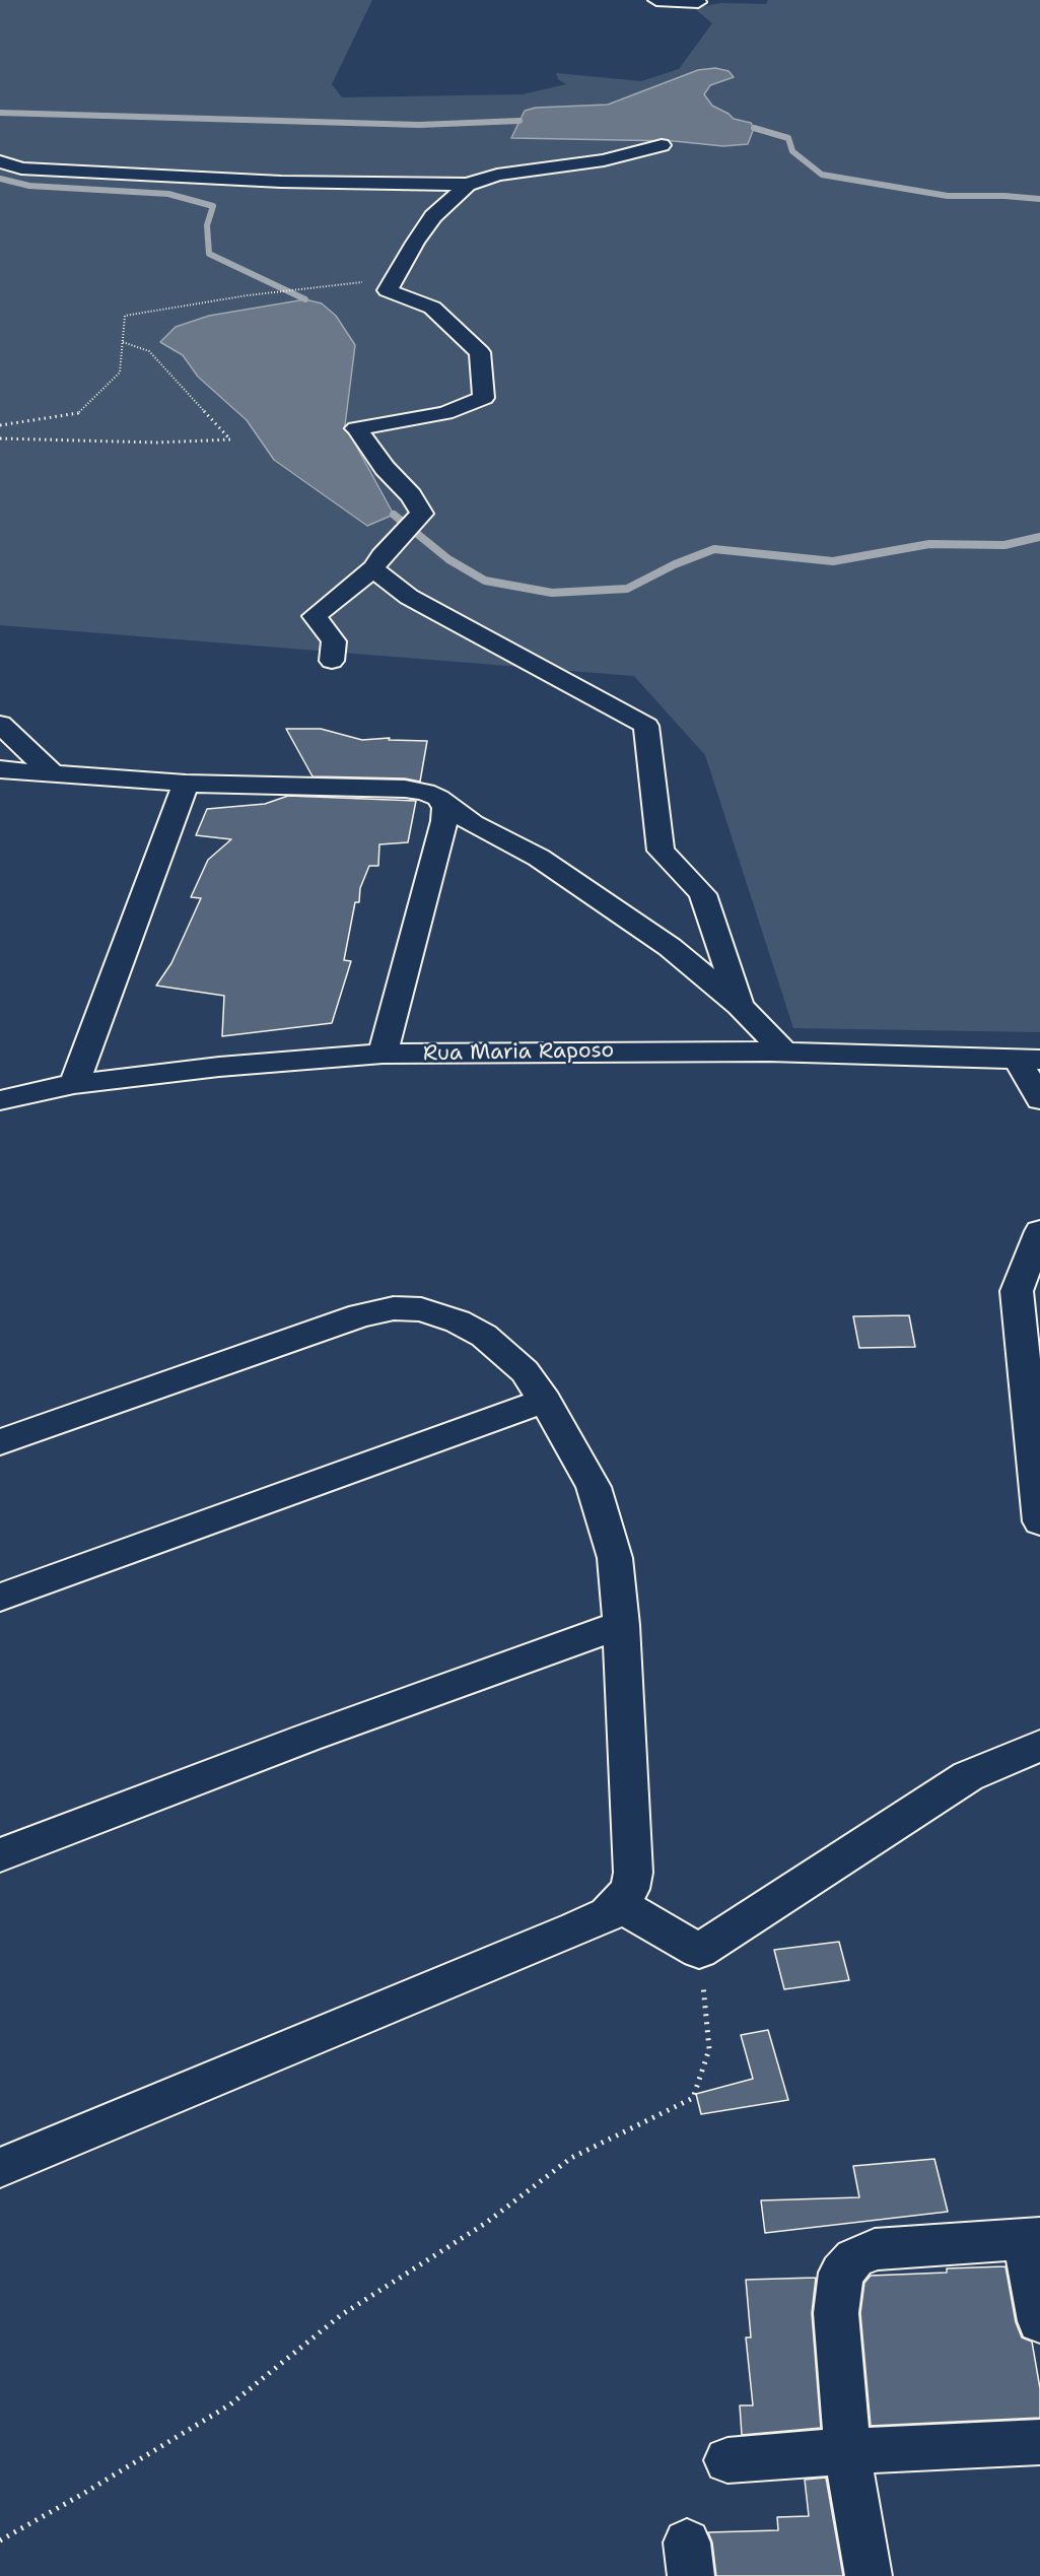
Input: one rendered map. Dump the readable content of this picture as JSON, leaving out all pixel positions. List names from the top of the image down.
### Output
{
  "streets": {
    "street": ["Rua Maria Raposo"]
  }
}
